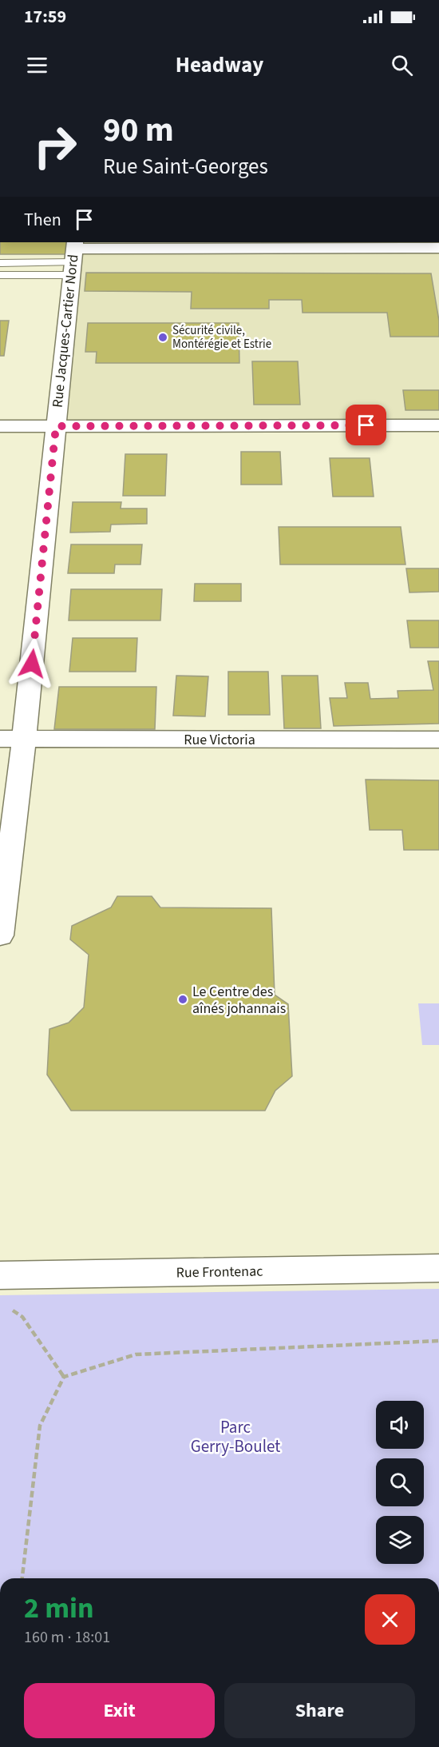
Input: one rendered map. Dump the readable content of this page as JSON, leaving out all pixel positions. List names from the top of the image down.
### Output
{
  "streets": {
    "street": ["Rue Jacques-Cartier Nord", "Rue Victoria", "Rue Frontenac"]
  },
  "crossings": [
    ["Rue Jacques-Cartier Nord", "Rue Victoria"]
  ],
  "parks": ["Parc Gerry-Boulet"],
  "places": ["Sécurité civile, Montérégie et Estrie", "Le Centre des aînés johannais"],
  "page": {
    "status": "17:59",
    "header": "Headway",
    "turn": ["90 m", "Rue Saint-Georges"],
    "then": "Then",
    "heading": ["2 min", "160 m · 18:01"],
    "buttons": ["Exit", "Share"]
  }
}
